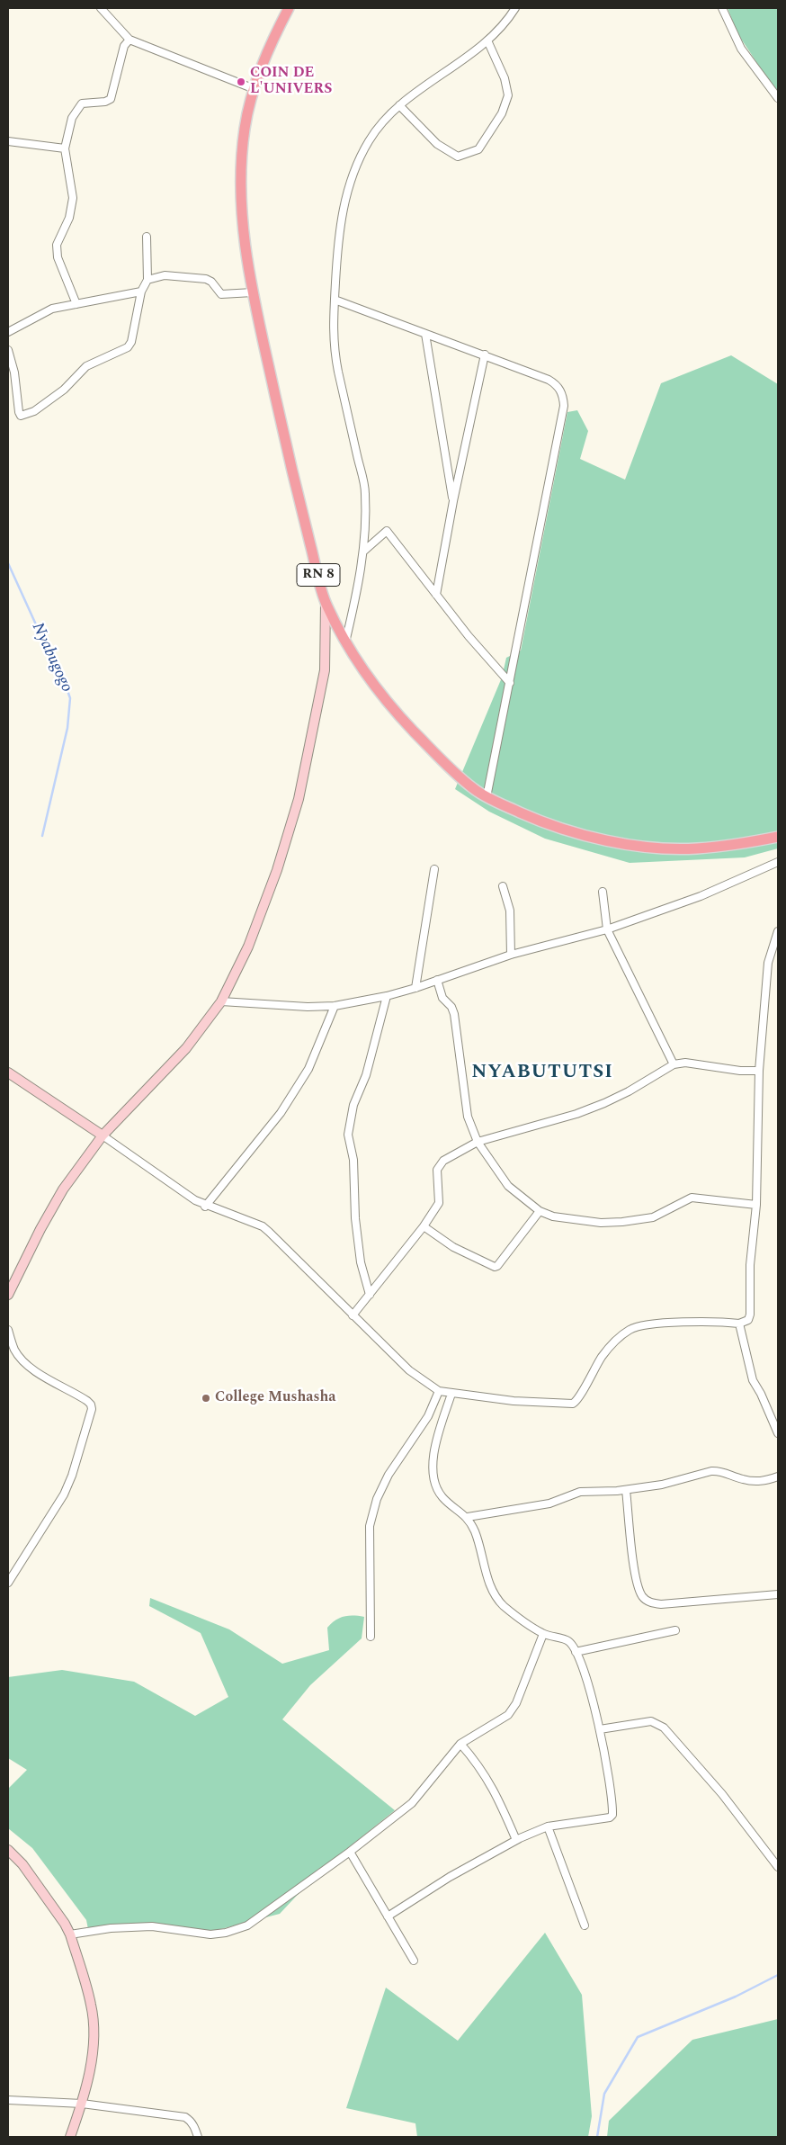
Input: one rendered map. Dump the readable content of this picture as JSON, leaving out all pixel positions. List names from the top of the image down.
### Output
{
  "streets": {
    "main road": ["RN 8"]
  },
  "districts": ["NYABUTUTSI"],
  "water": ["Nyabugogo"],
  "places": ["COIN DE L'UNIVERS", "College Mushasha"]
}
